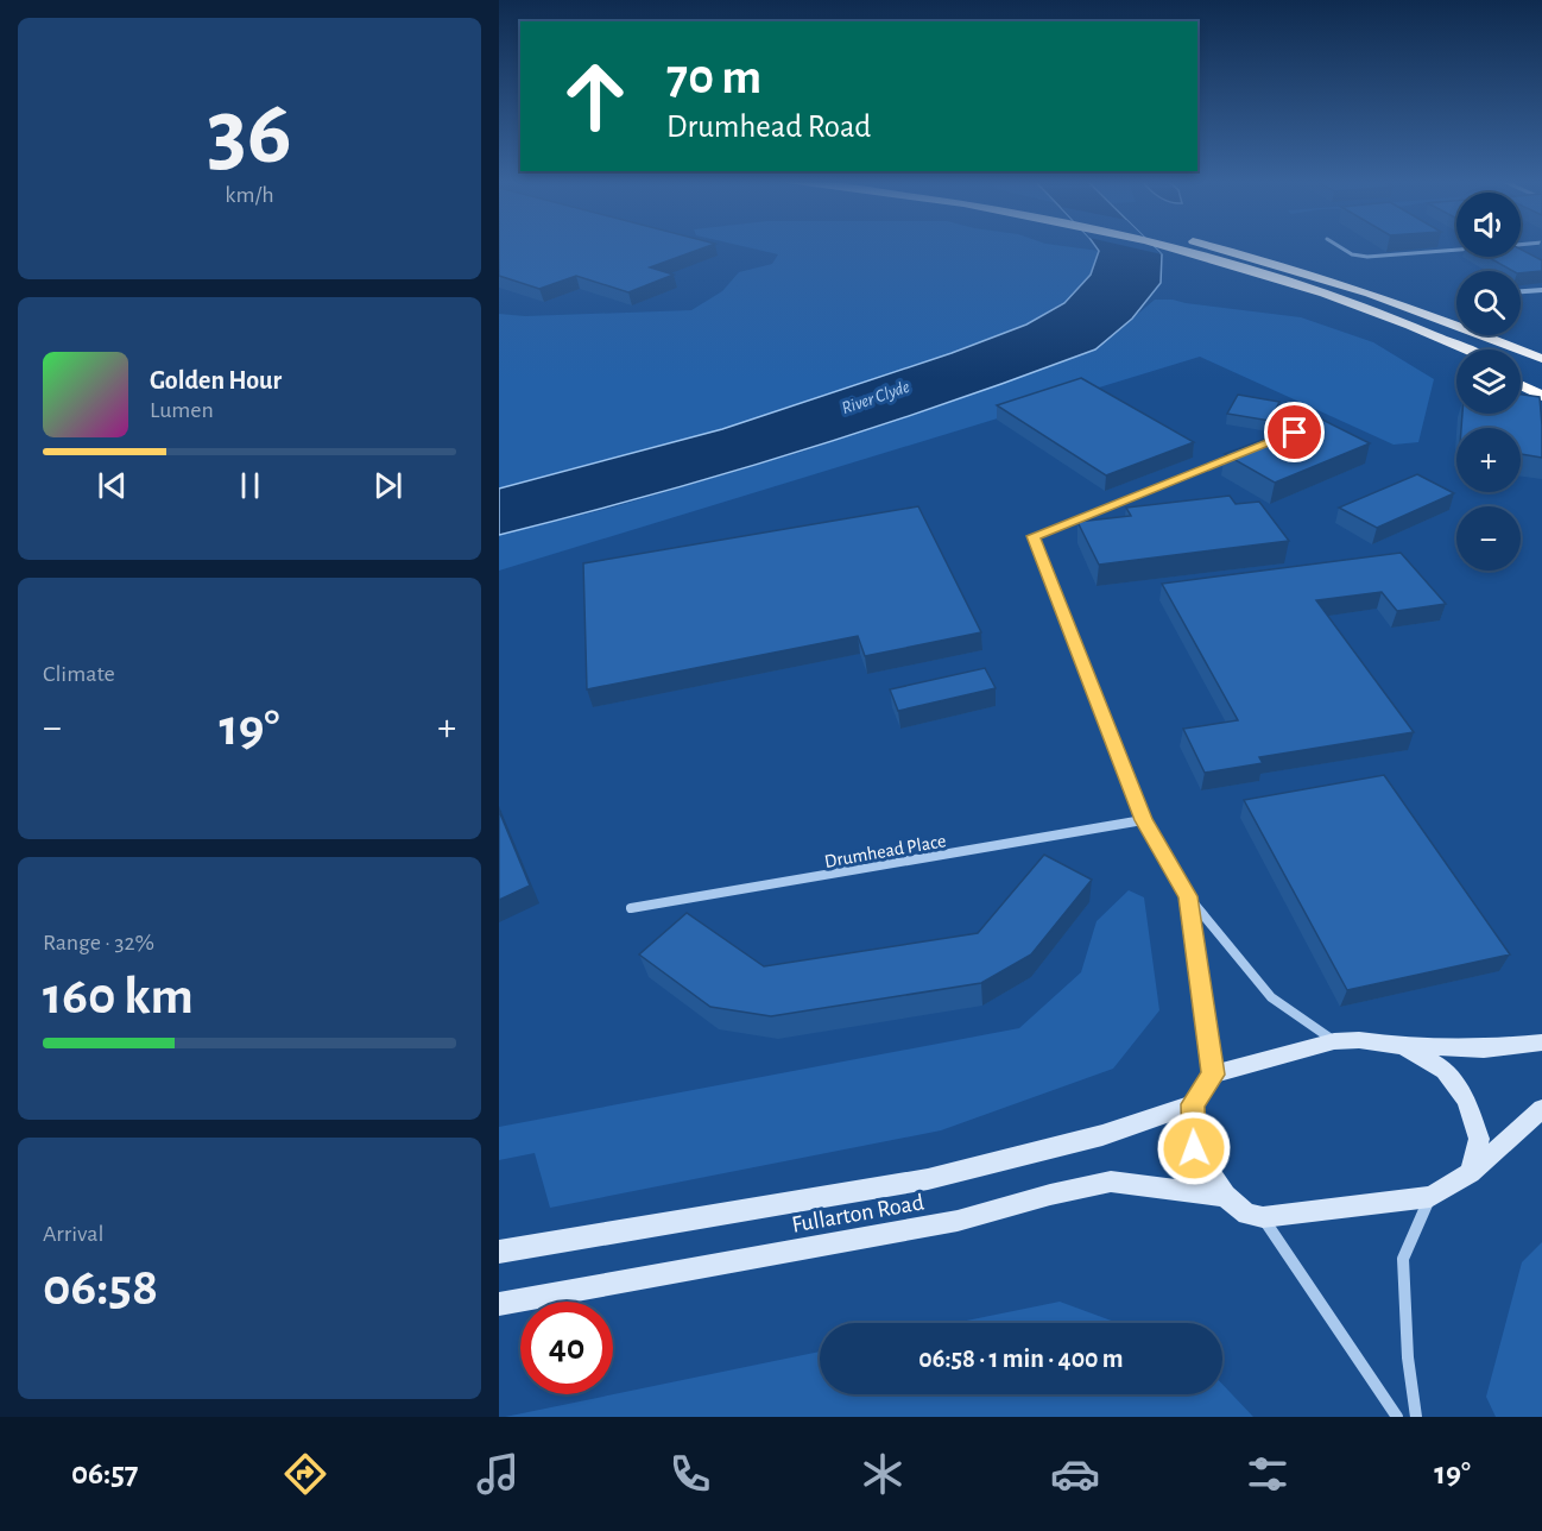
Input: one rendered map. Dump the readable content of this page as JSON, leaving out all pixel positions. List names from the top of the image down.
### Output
{
  "streets": {
    "street": ["Drumhead Place", "Fullarton Road"]
  },
  "water": ["River Clyde"],
  "page": {
    "tile": [
      ["36", "km/h"],
      "Climate",
      ["Range · 32%", "160 km"],
      ["Arrival", "06:58"]
    ],
    "turn": ["70 m", "Drumhead Road"],
    "map_buttons": ["+", "−"],
    "song": ["Golden Hour", "Lumen"],
    "heat": ["−", "19°", "+"],
    "limit": "40",
    "trip": "06:58 · 1 min · 400 m",
    "tabs": ["06:57", "19°"]
  }
}
